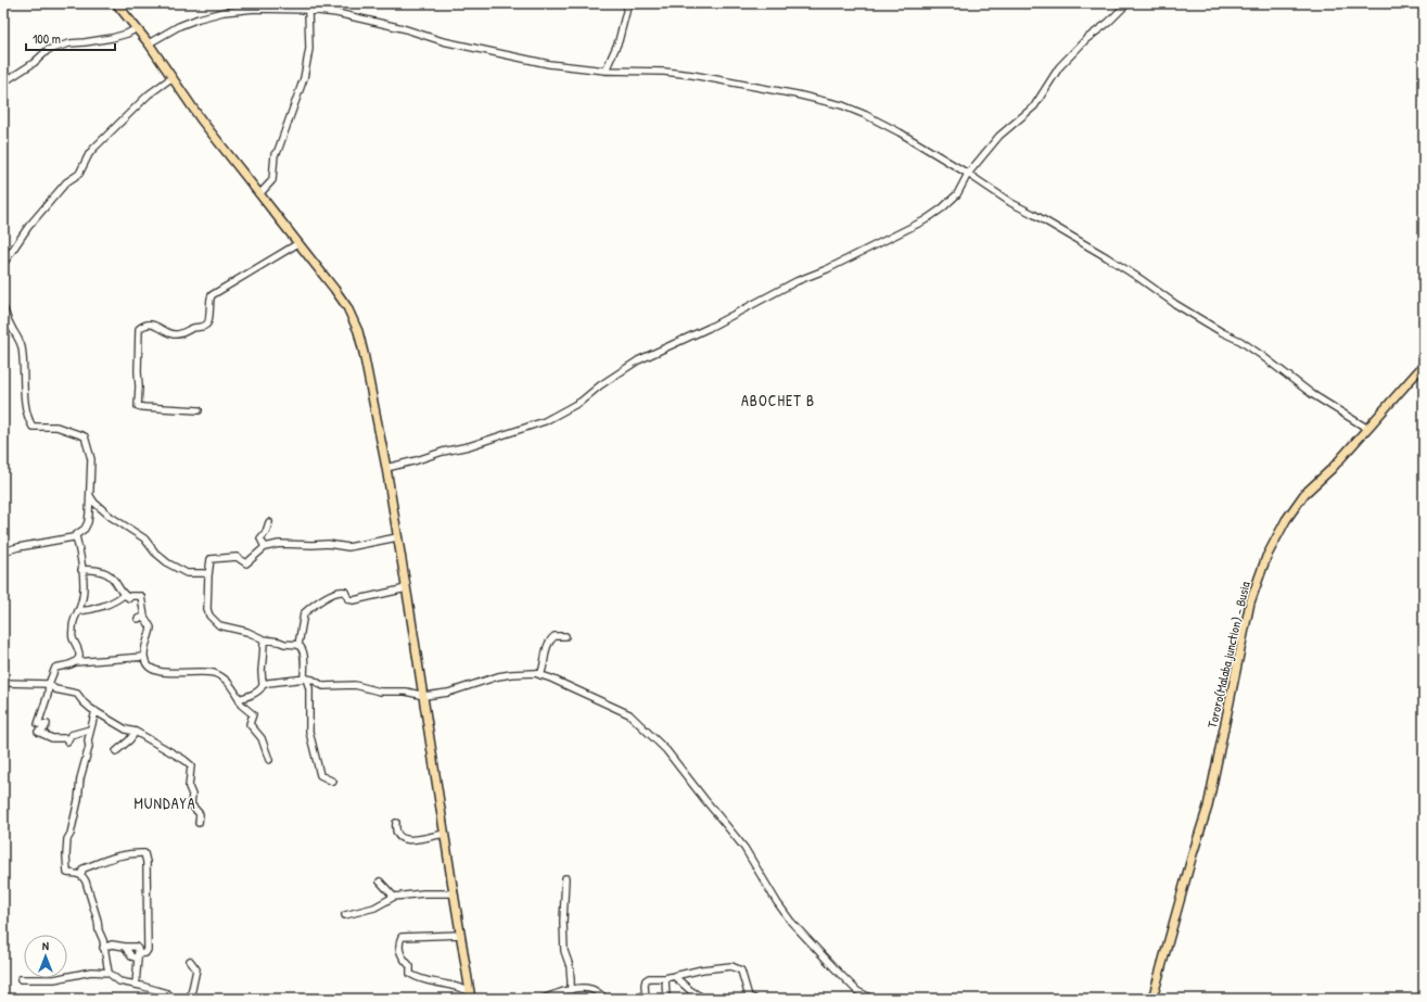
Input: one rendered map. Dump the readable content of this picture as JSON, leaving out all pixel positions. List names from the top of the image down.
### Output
{
  "streets": {
    "main road": ["Tororo(Malaba junction) - Busia"]
  },
  "districts": ["ABOCHET B", "MUNDAYA"],
  "scale_bar": "100 m",
  "north": "top"
}
